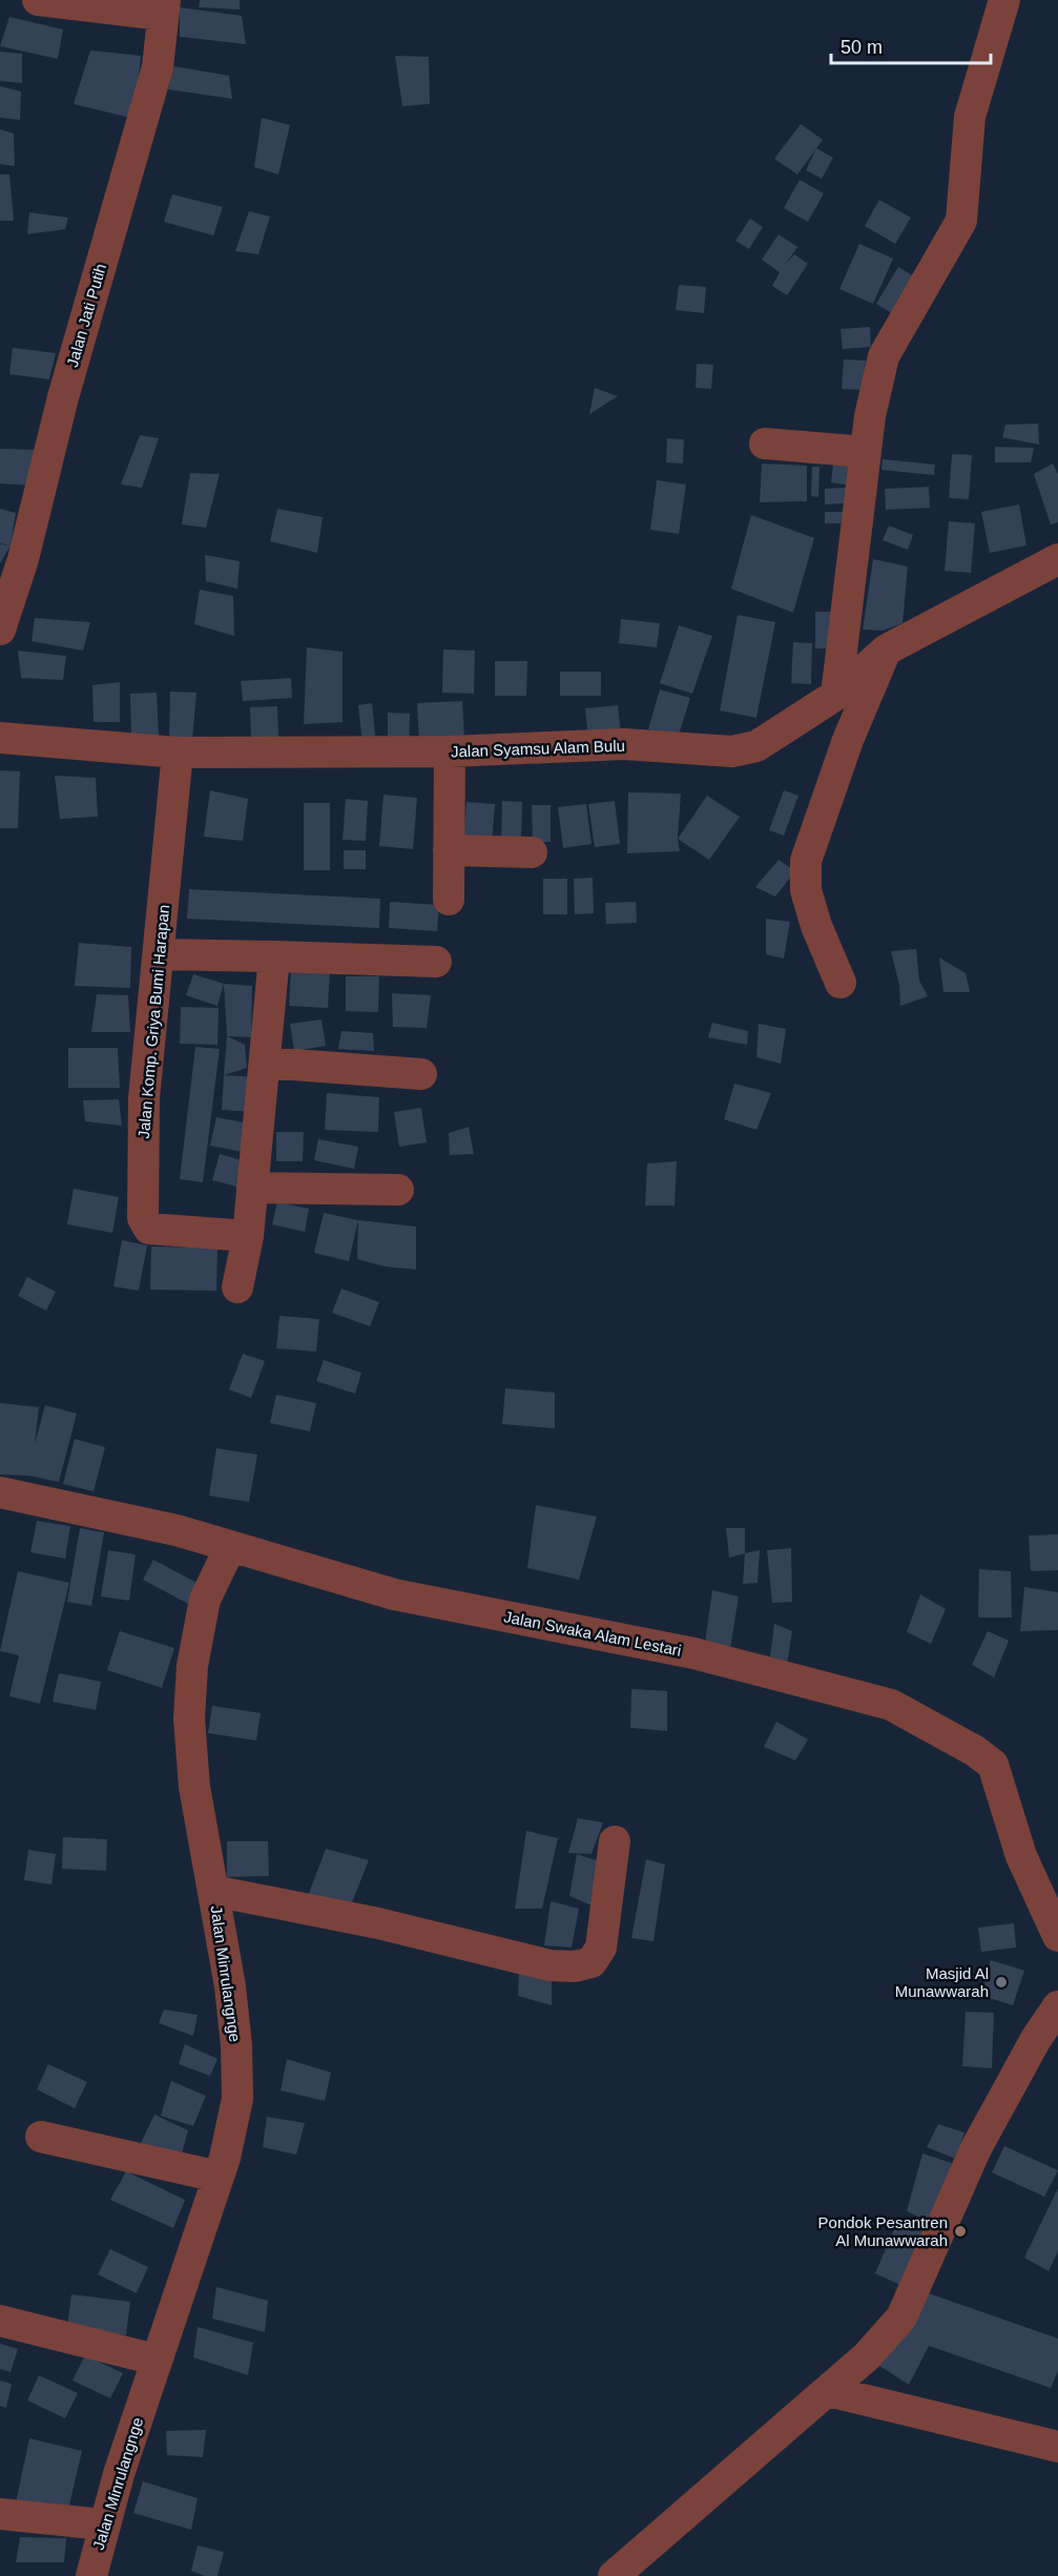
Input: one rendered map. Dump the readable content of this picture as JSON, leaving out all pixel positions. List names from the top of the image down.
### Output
{
  "streets": {
    "street": [
      "Jalan Jati Putih",
      "Jalan Syamsu Alam Bulu",
      "Jalan Komp. Griya Bumi Harapan",
      "Jalan Swaka Alam Lestari",
      "Jalan Minrulangnge"
    ]
  },
  "crossings": [
    ["Jalan Syamsu Alam Bulu", "Jalan Komp. Griya Bumi Harapan"],
    ["Jalan Swaka Alam Lestari", "Jalan Minrulangnge"]
  ],
  "places": ["Masjid Al Munawwarah", "Pondok Pesantren Al Munawwarah"],
  "scale_bar": "50 m"
}
